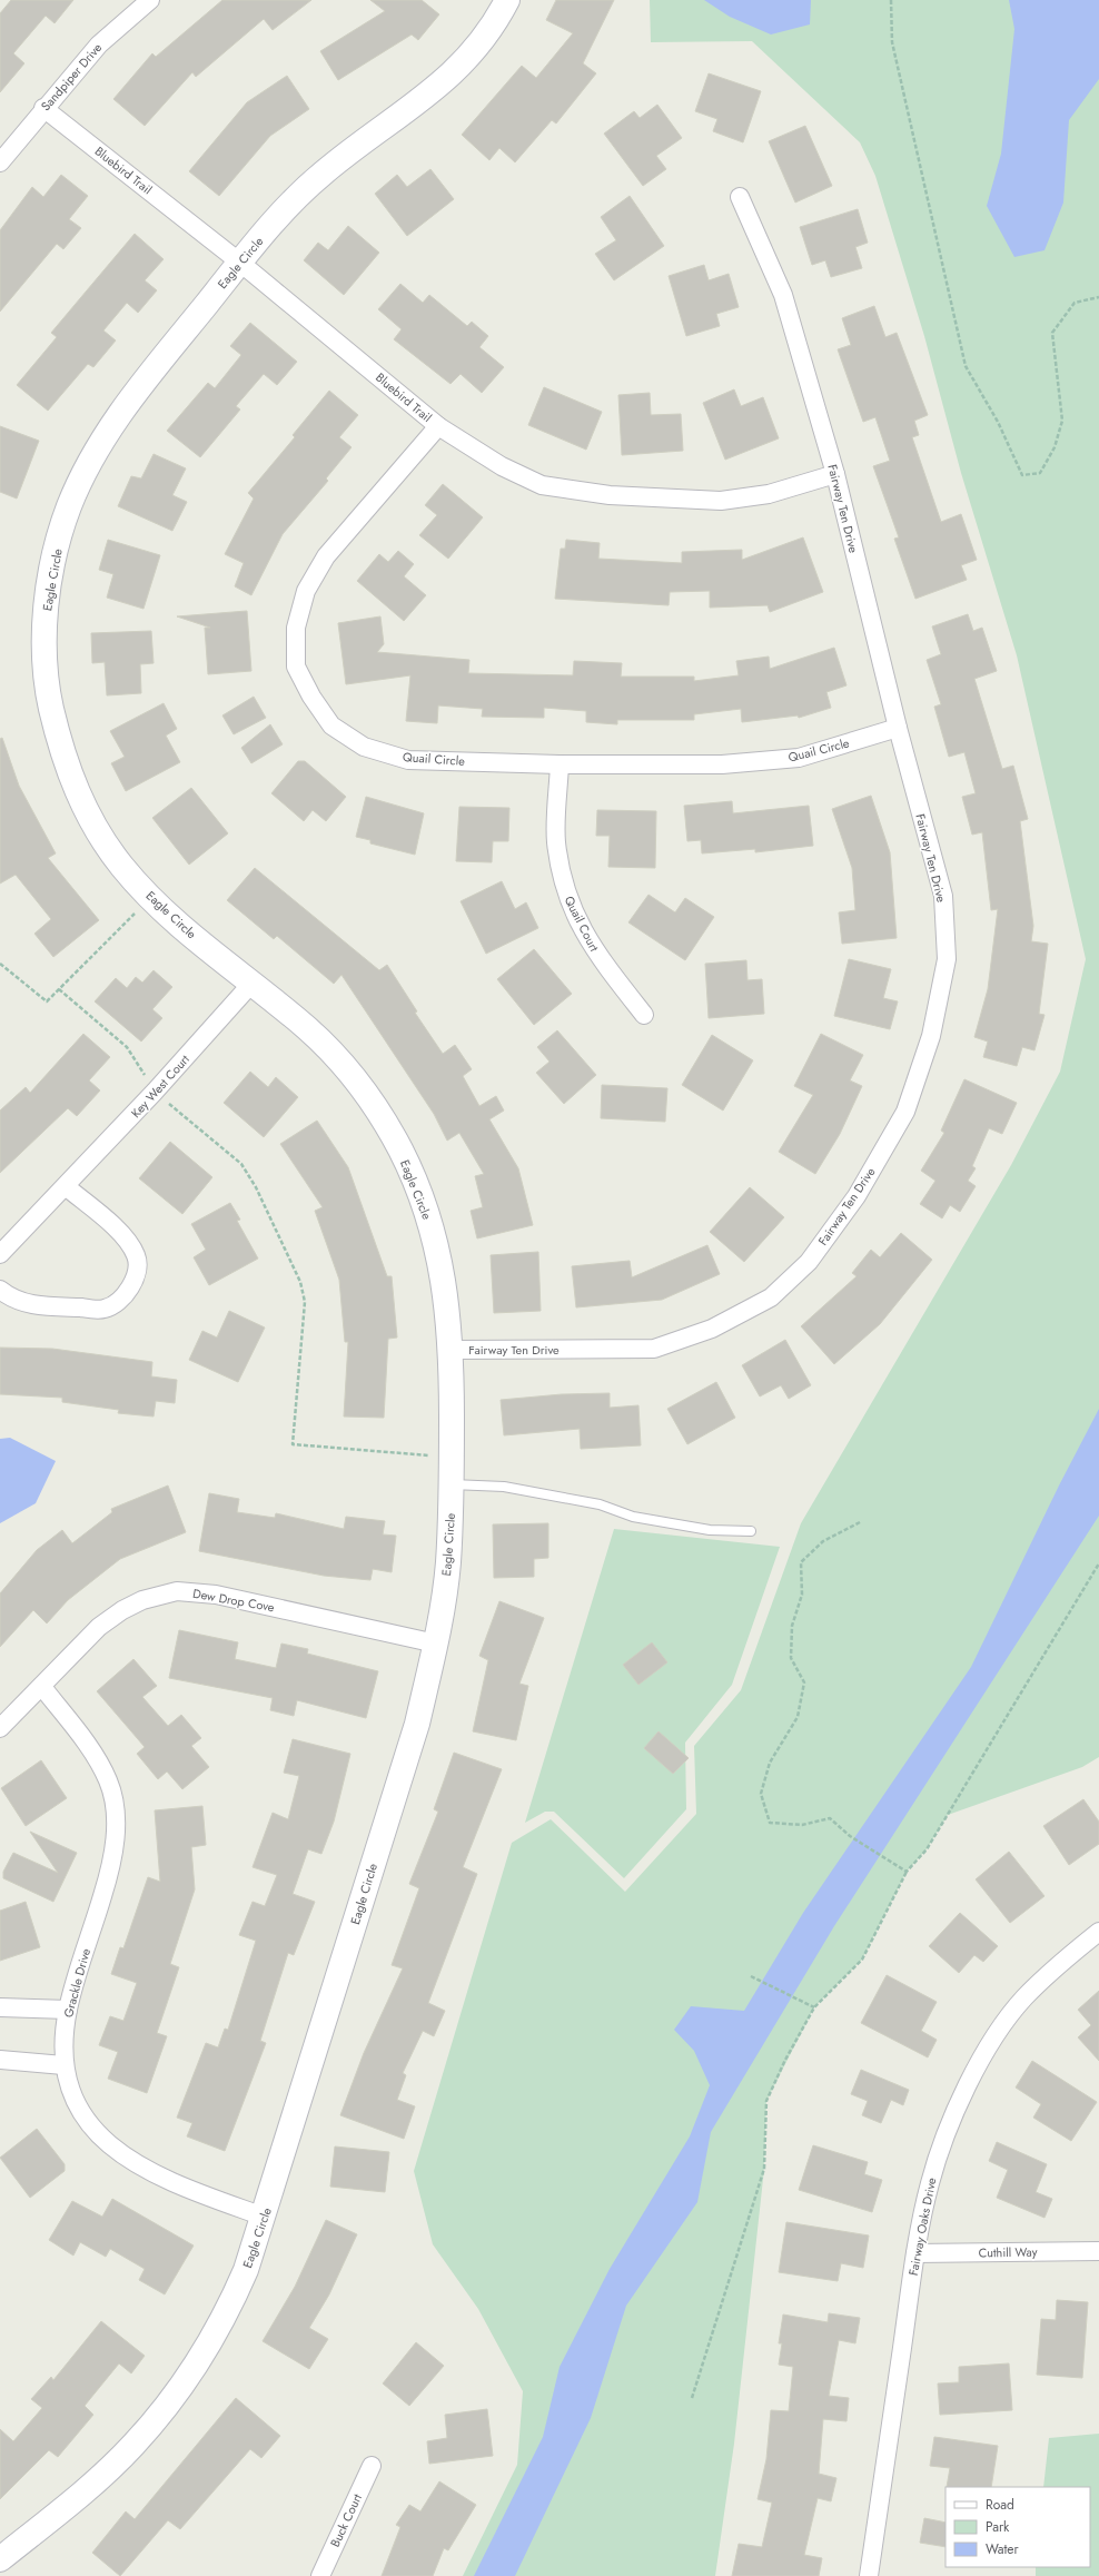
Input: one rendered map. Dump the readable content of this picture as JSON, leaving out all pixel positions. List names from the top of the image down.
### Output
{
  "streets": {
    "street": [
      "Sandpiper Drive",
      "Bluebird Trail",
      "Eagle Circle",
      "Fairway Ten Drive",
      "Quail Circle",
      "Quail Court",
      "Key West Court",
      "Dew Drop Cove",
      "Grackle Drive",
      "Fairway Oaks Drive",
      "Cuthill Way",
      "Buck Court"
    ]
  },
  "crossings": [
    ["Sandpiper Drive", "Bluebird Trail"],
    ["Bluebird Trail", "Eagle Circle"],
    ["Bluebird Trail", "Fairway Ten Drive"],
    ["Bluebird Trail", "Quail Circle"],
    ["Eagle Circle", "Fairway Ten Drive"],
    ["Eagle Circle", "Key West Court"],
    ["Eagle Circle", "Dew Drop Cove"],
    ["Eagle Circle", "Grackle Drive"],
    ["Fairway Ten Drive", "Quail Circle"],
    ["Quail Circle", "Quail Court"],
    ["Dew Drop Cove", "Grackle Drive"],
    ["Fairway Oaks Drive", "Cuthill Way"]
  ],
  "legend": ["Road", "Park", "Water"]
}
